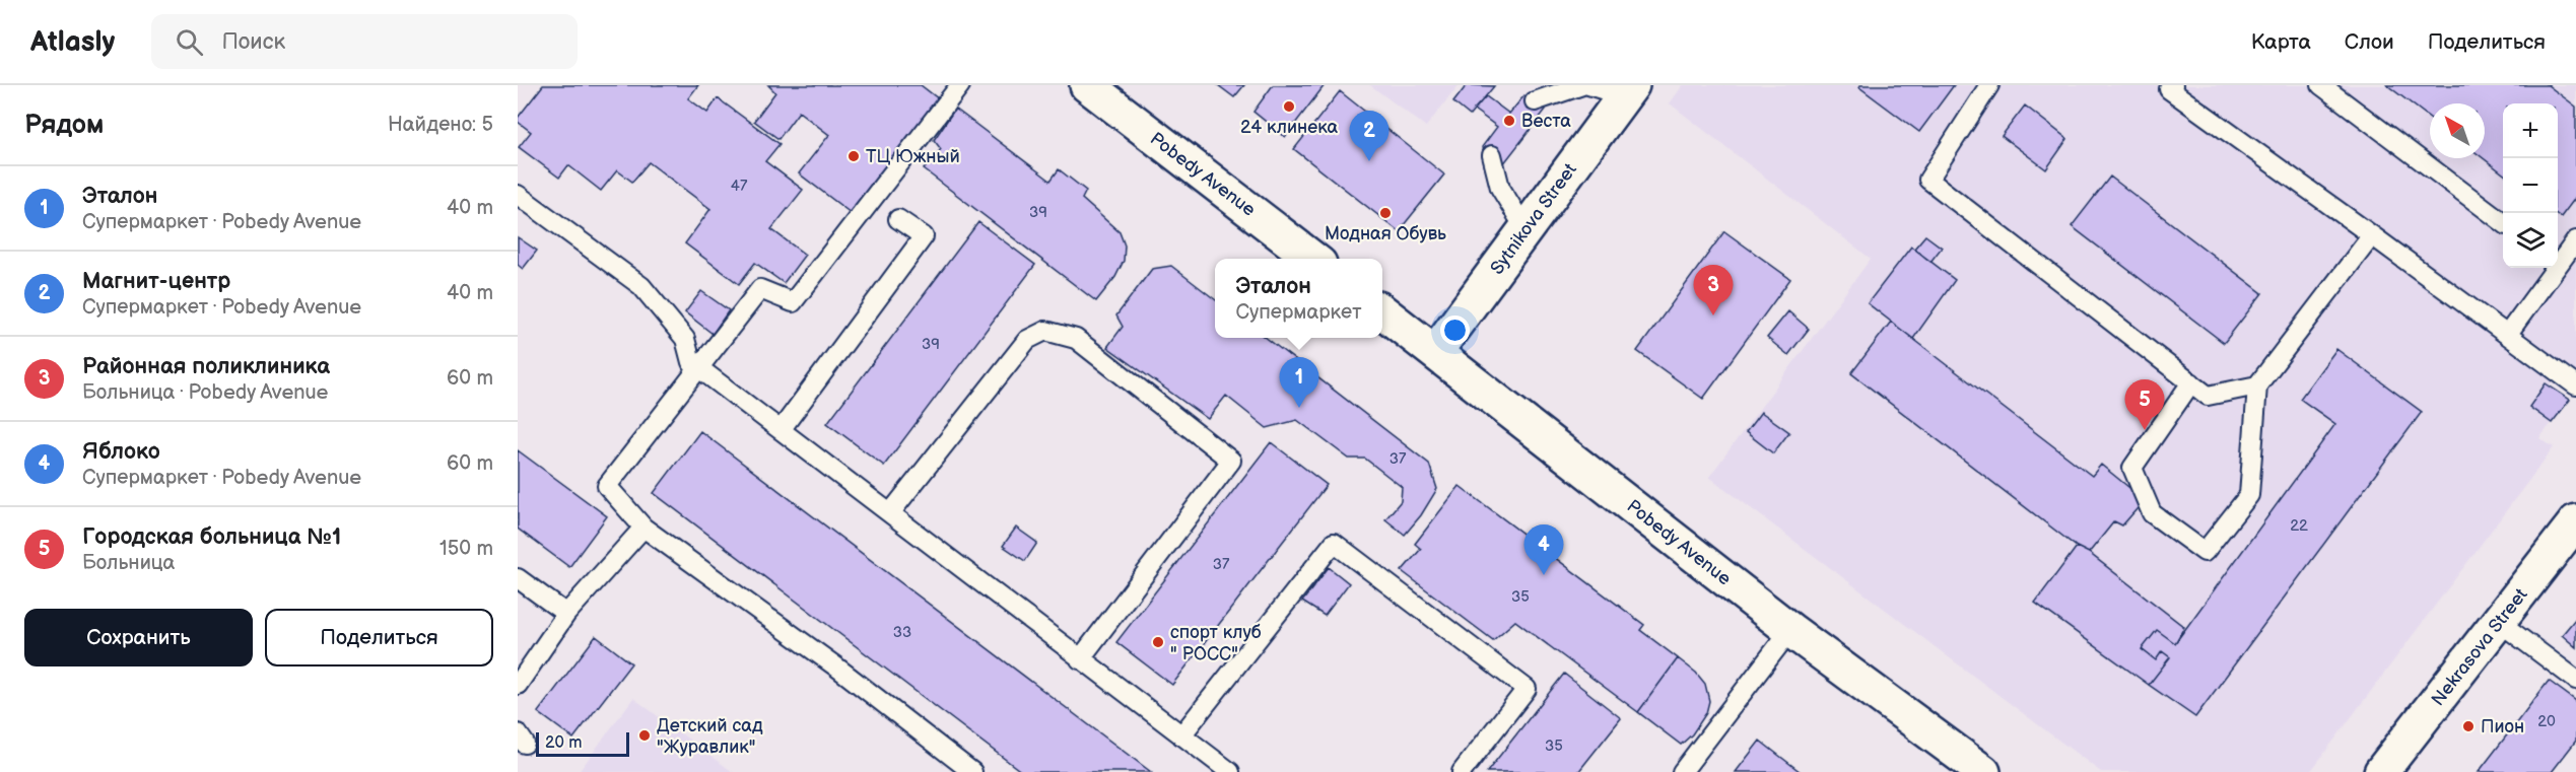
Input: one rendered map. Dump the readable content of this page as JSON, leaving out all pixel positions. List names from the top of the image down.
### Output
{
  "streets": {
    "street": ["Pobedy Avenue", "Sytnikova Street", "Nekrasova Street"]
  },
  "crossings": [
    ["Pobedy Avenue", "Sytnikova Street"]
  ],
  "places": [
    "24 клинека",
    "Веста",
    "ТЦ Южный",
    "Модная Обувь",
    "спорт клуб \" РОСС\"",
    "Пион",
    "Детский сад \"Журавлик\""
  ],
  "house_numbers": [
    "47",
    "39",
    "39",
    "37",
    "22",
    "37",
    "35",
    "33",
    "20",
    "35"
  ],
  "scale_bar": "20 m",
  "north": "top left",
  "page": {
    "header": "Atlasly",
    "search": "Поиск",
    "nav": ["Карта", "Слои", "Поделиться"],
    "heading": ["Рядом", "Найдено: 5"],
    "map_buttons": ["+", "−"],
    "pins": [
      "2",
      "3",
      "1",
      "5",
      "4"
    ],
    "list": [
      {
        "mark": "1",
        "name": "Эталон",
        "note": "Супермаркет · Pobedy Avenue",
        "value": "40 m"
      },
      {
        "mark": "2",
        "name": "Магнит-центр",
        "note": "Супермаркет · Pobedy Avenue",
        "value": "40 m"
      },
      {
        "mark": "3",
        "name": "Районная поликлиника",
        "note": "Больница · Pobedy Avenue",
        "value": "60 m"
      },
      {
        "mark": "4",
        "name": "Яблоко",
        "note": "Супермаркет · Pobedy Avenue",
        "value": "60 m"
      },
      {
        "mark": "5",
        "name": "Городская больница №1",
        "note": "Больница",
        "value": "150 m"
      }
    ],
    "popup": ["Эталон", "Супермаркет"],
    "buttons": ["Сохранить", "Поделиться"],
    "scale": "20 m"
  }
}
